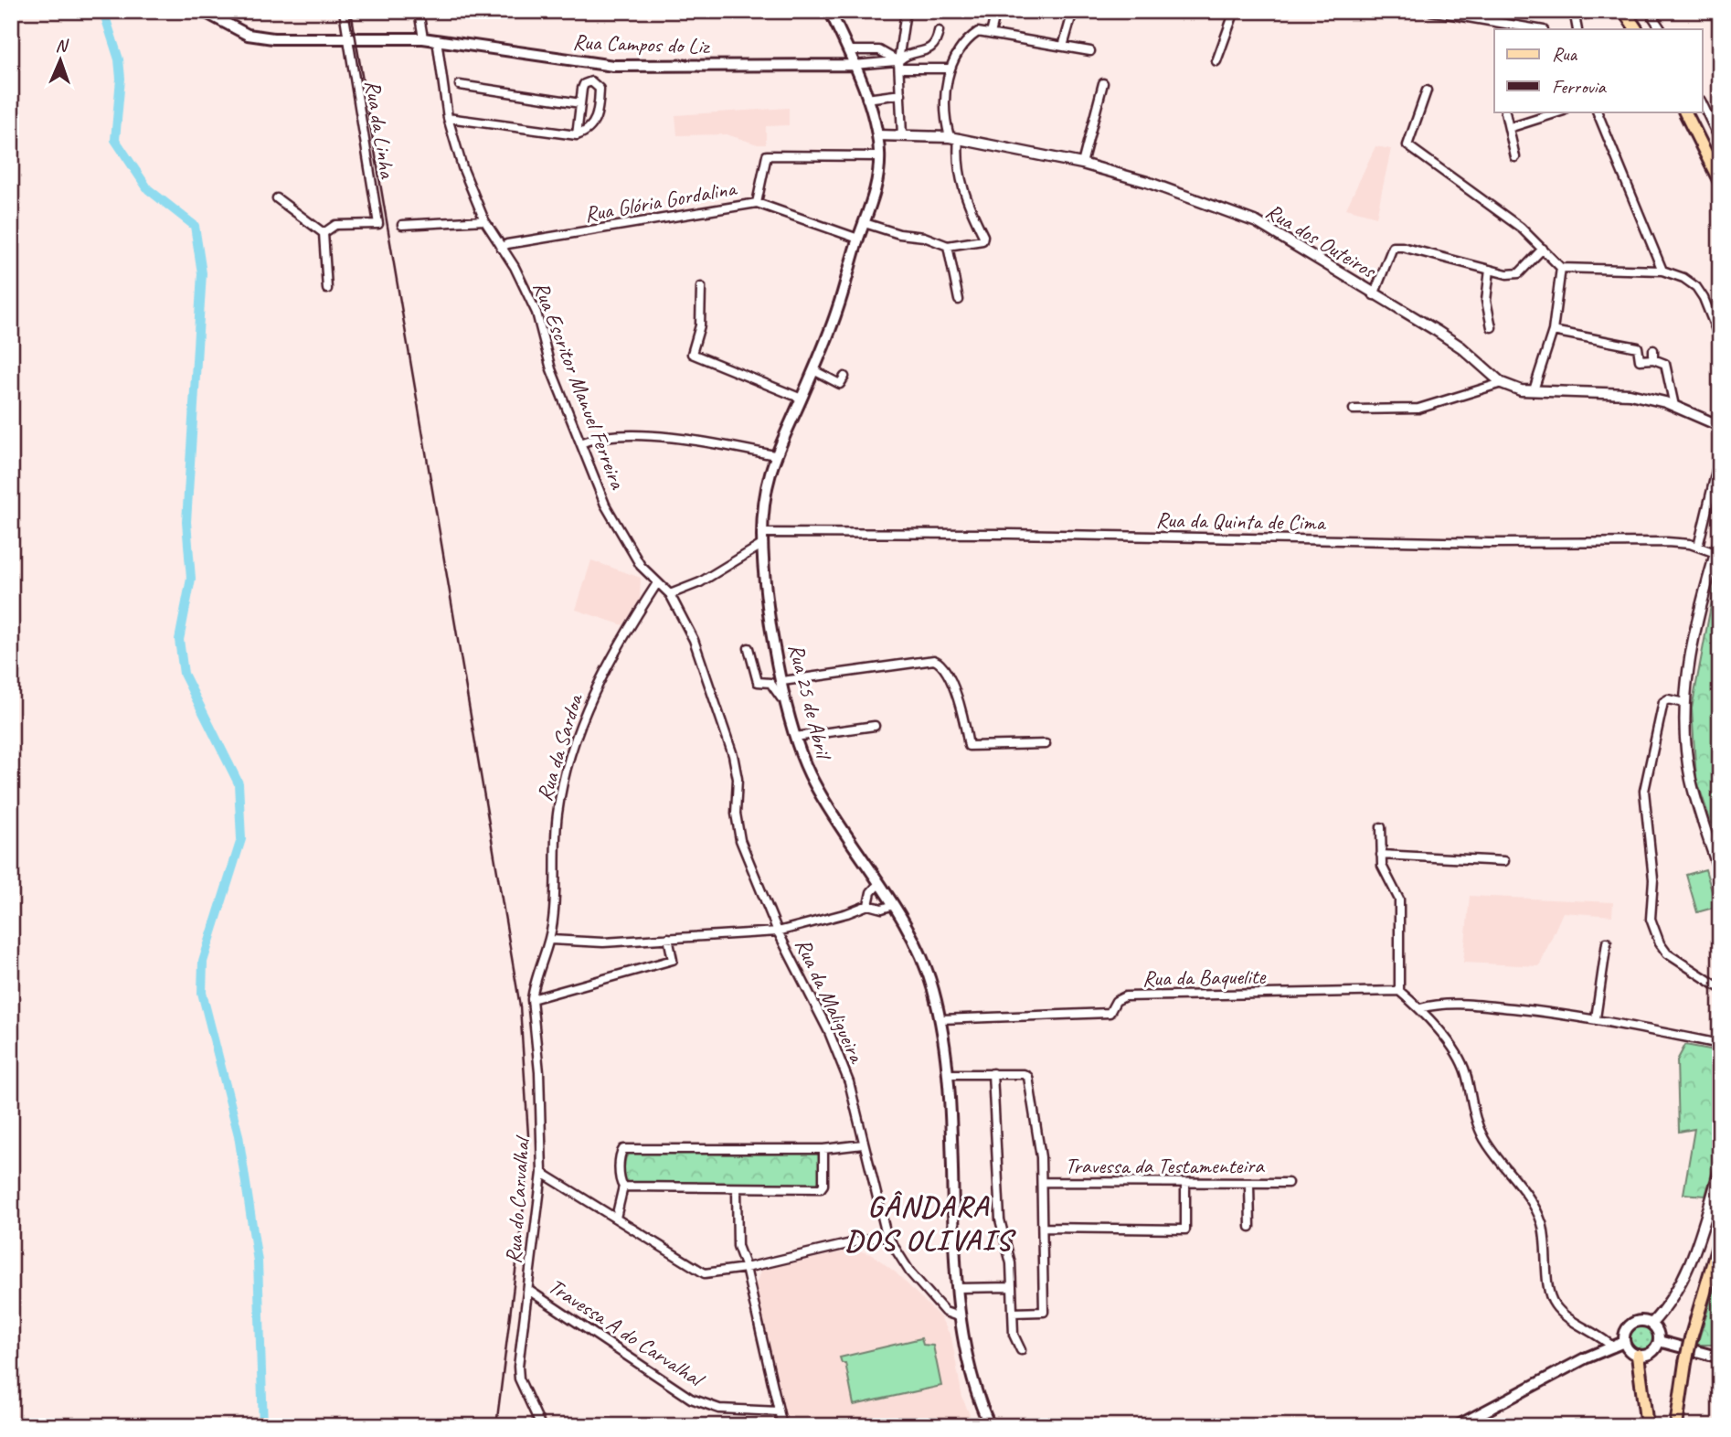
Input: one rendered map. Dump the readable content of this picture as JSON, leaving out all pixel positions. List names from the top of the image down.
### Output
{
  "streets": {
    "main road": ["Rua Campos do Liz", "Rua 25 de Abril"],
    "street": [
      "Rua da Linha",
      "Rua Glória Gordalina",
      "Rua dos Outeiros",
      "Rua Escritor Manuel Ferreira",
      "Rua da Quinta de Cima",
      "Rua da Sardoa",
      "Rua da Baquelite",
      "Rua da Maligueira",
      "Travessa da Testamenteira",
      "Rua do Carvalhal",
      "Travessa A do Carvalhal"
    ]
  },
  "crossings": [
    ["Rua Campos do Liz", "Rua da Linha"],
    ["Rua Campos do Liz", "Rua Escritor Manuel Ferreira"],
    ["Rua Campos do Liz", "Rua 25 de Abril"],
    ["Rua Glória Gordalina", "Rua Escritor Manuel Ferreira"],
    ["Rua Glória Gordalina", "Rua 25 de Abril"],
    ["Rua dos Outeiros", "Rua 25 de Abril"],
    ["Rua Escritor Manuel Ferreira", "Rua da Sardoa"],
    ["Rua Escritor Manuel Ferreira", "Rua da Maligueira"],
    ["Rua da Quinta de Cima", "Rua 25 de Abril"],
    ["Rua 25 de Abril", "Rua da Baquelite"],
    ["Rua 25 de Abril", "Rua da Maligueira"],
    ["Rua da Sardoa", "Rua do Carvalhal"],
    ["Rua do Carvalhal", "Travessa A do Carvalhal"]
  ],
  "districts": ["GÂNDARA DOS OLIVAIS"],
  "legend": ["Rua", "Ferrovia"],
  "north": "top"
}
